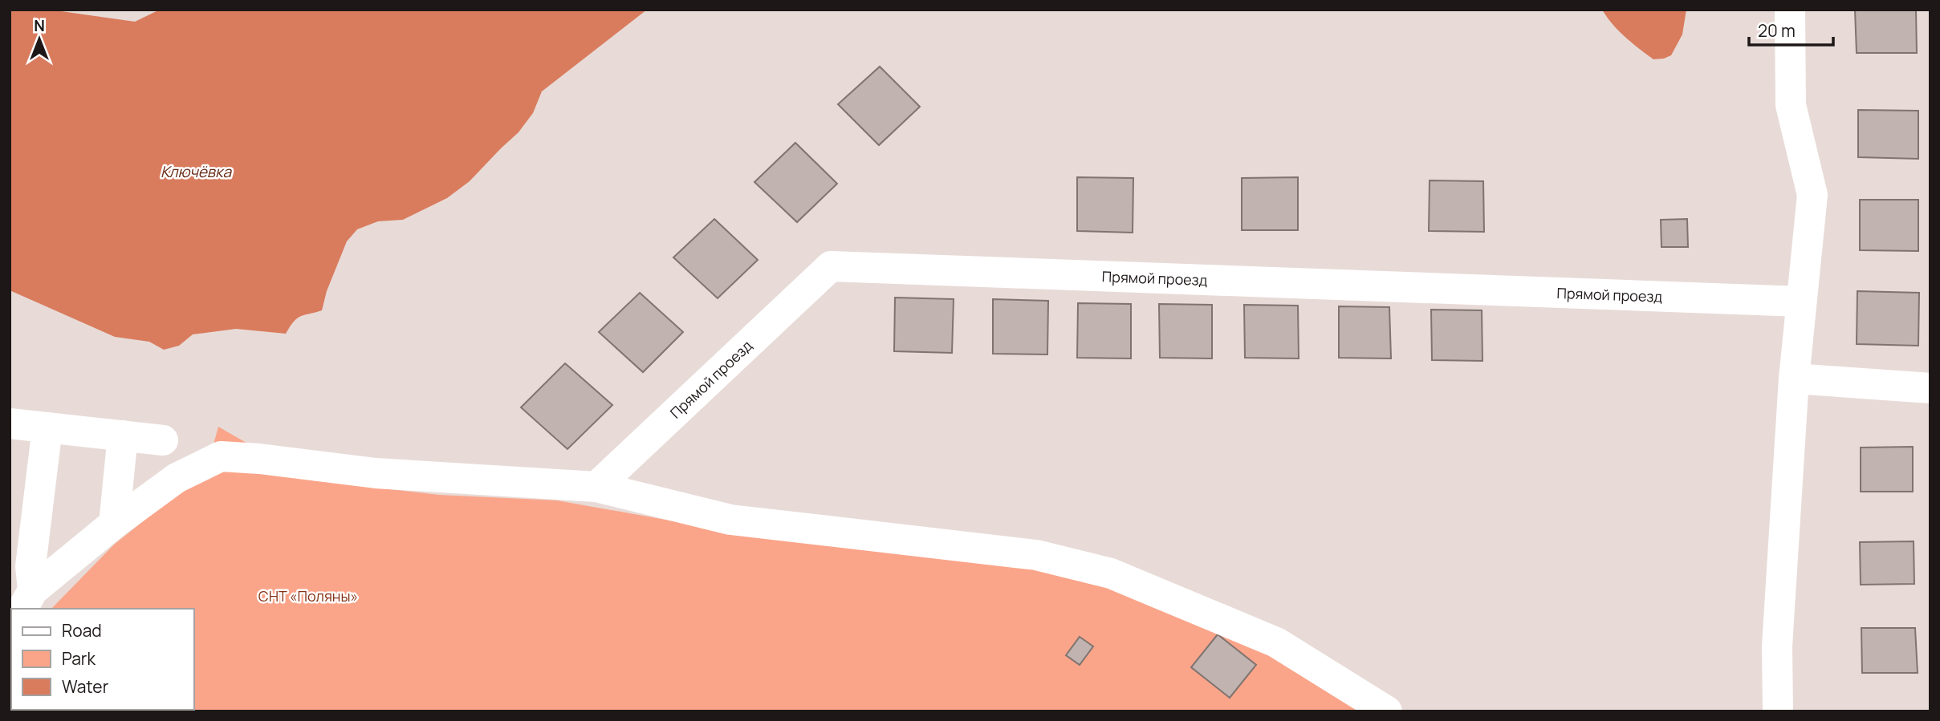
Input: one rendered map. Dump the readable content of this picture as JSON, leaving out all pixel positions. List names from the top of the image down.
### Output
{
  "streets": {
    "street": ["Прямой проезд"]
  },
  "water": ["Ключёвка"],
  "parks": ["СНТ «Поляны»"],
  "legend": ["Road", "Park", "Water"],
  "scale_bar": "20 m",
  "north": "top"
}
